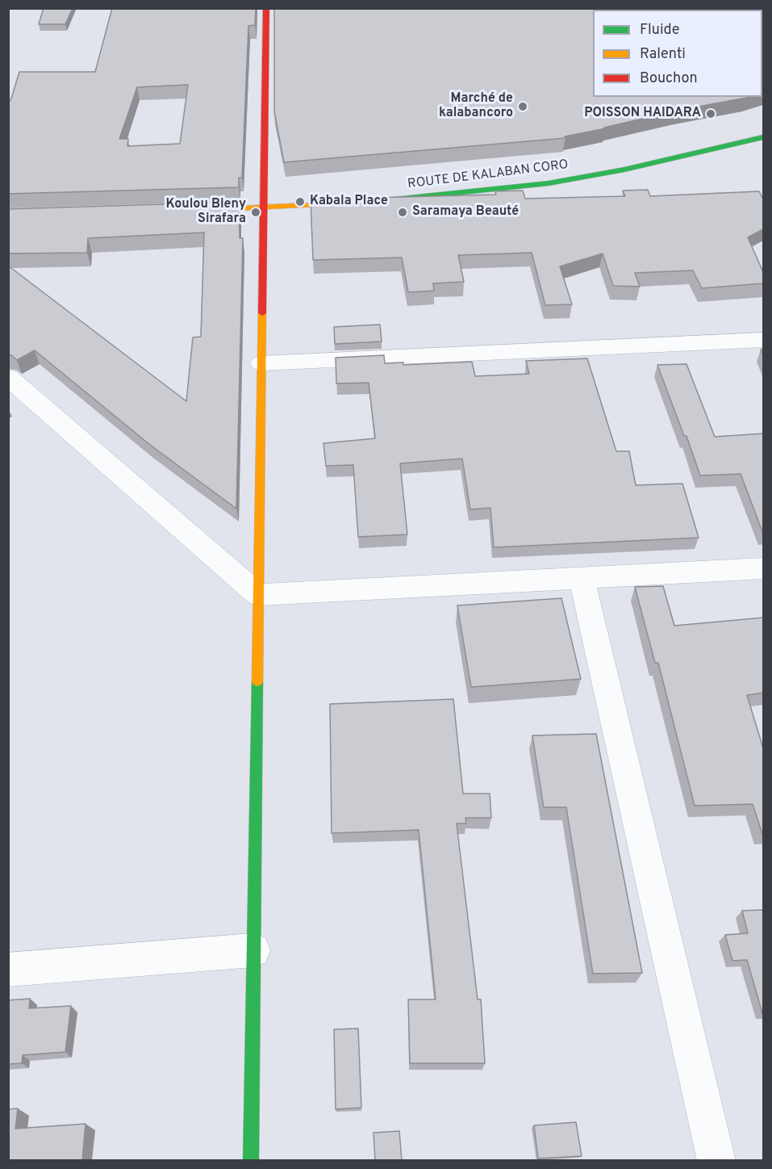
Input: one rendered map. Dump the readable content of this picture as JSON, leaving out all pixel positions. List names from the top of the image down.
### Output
{
  "streets": {
    "street": ["ROUTE DE KALABAN CORO"]
  },
  "places": [
    "Marché de kalabancoro",
    "POISSON HAIDARA",
    "Kabala Place",
    "Koulou Bleny Sirafara",
    "Saramaya Beauté"
  ],
  "legend": ["Fluide", "Ralenti", "Bouchon"]
}
